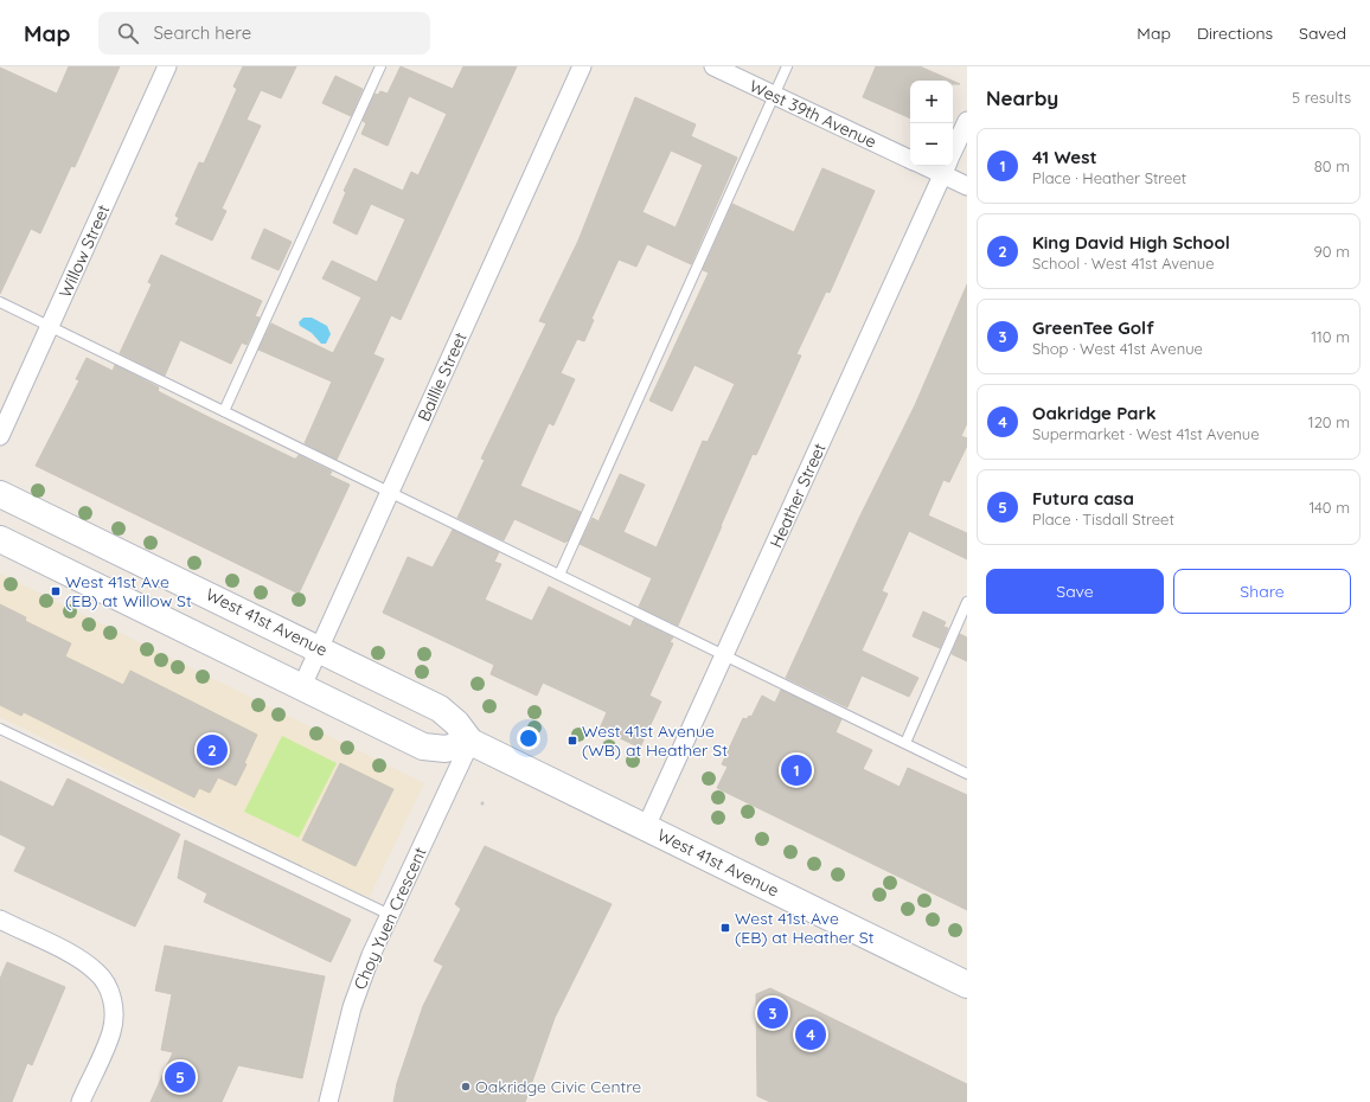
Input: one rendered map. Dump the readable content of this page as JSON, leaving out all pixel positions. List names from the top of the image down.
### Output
{
  "streets": {
    "main road": ["West 41st Avenue"],
    "street": [
      "West 39th Avenue",
      "Willow Street",
      "Baillie Street",
      "Heather Street",
      "Choy Yuen Crescent"
    ]
  },
  "crossings": [
    ["Baillie Street", "West 41st Avenue"],
    ["Heather Street", "West 41st Avenue"],
    ["West 41st Avenue", "Choy Yuen Crescent"]
  ],
  "places": {
    "transit": ["West 41st Ave (EB) at Willow St", "West 41st Avenue (WB) at Heather St", "West 41st Ave (EB) at Heather St"],
    "other": ["Oakridge Civic Centre"]
  },
  "page": {
    "header": "Map",
    "search": "Search here",
    "nav": ["Map", "Directions", "Saved"],
    "heading": ["Nearby", "5 results"],
    "map_buttons": ["+", "−"],
    "list": [
      {
        "mark": "1",
        "name": "41 West",
        "note": "Place · Heather Street",
        "value": "80 m"
      },
      {
        "mark": "2",
        "name": "King David High School",
        "note": "School · West 41st Avenue",
        "value": "90 m"
      },
      {
        "mark": "3",
        "name": "GreenTee Golf",
        "note": "Shop · West 41st Avenue",
        "value": "110 m"
      },
      {
        "mark": "4",
        "name": "Oakridge Park",
        "note": "Supermarket · West 41st Avenue",
        "value": "120 m"
      },
      {
        "mark": "5",
        "name": "Futura casa",
        "note": "Place · Tisdall Street",
        "value": "140 m"
      }
    ],
    "buttons": ["Save", "Share"],
    "pins": [
      "2",
      "1",
      "3",
      "4",
      "5"
    ]
  }
}
